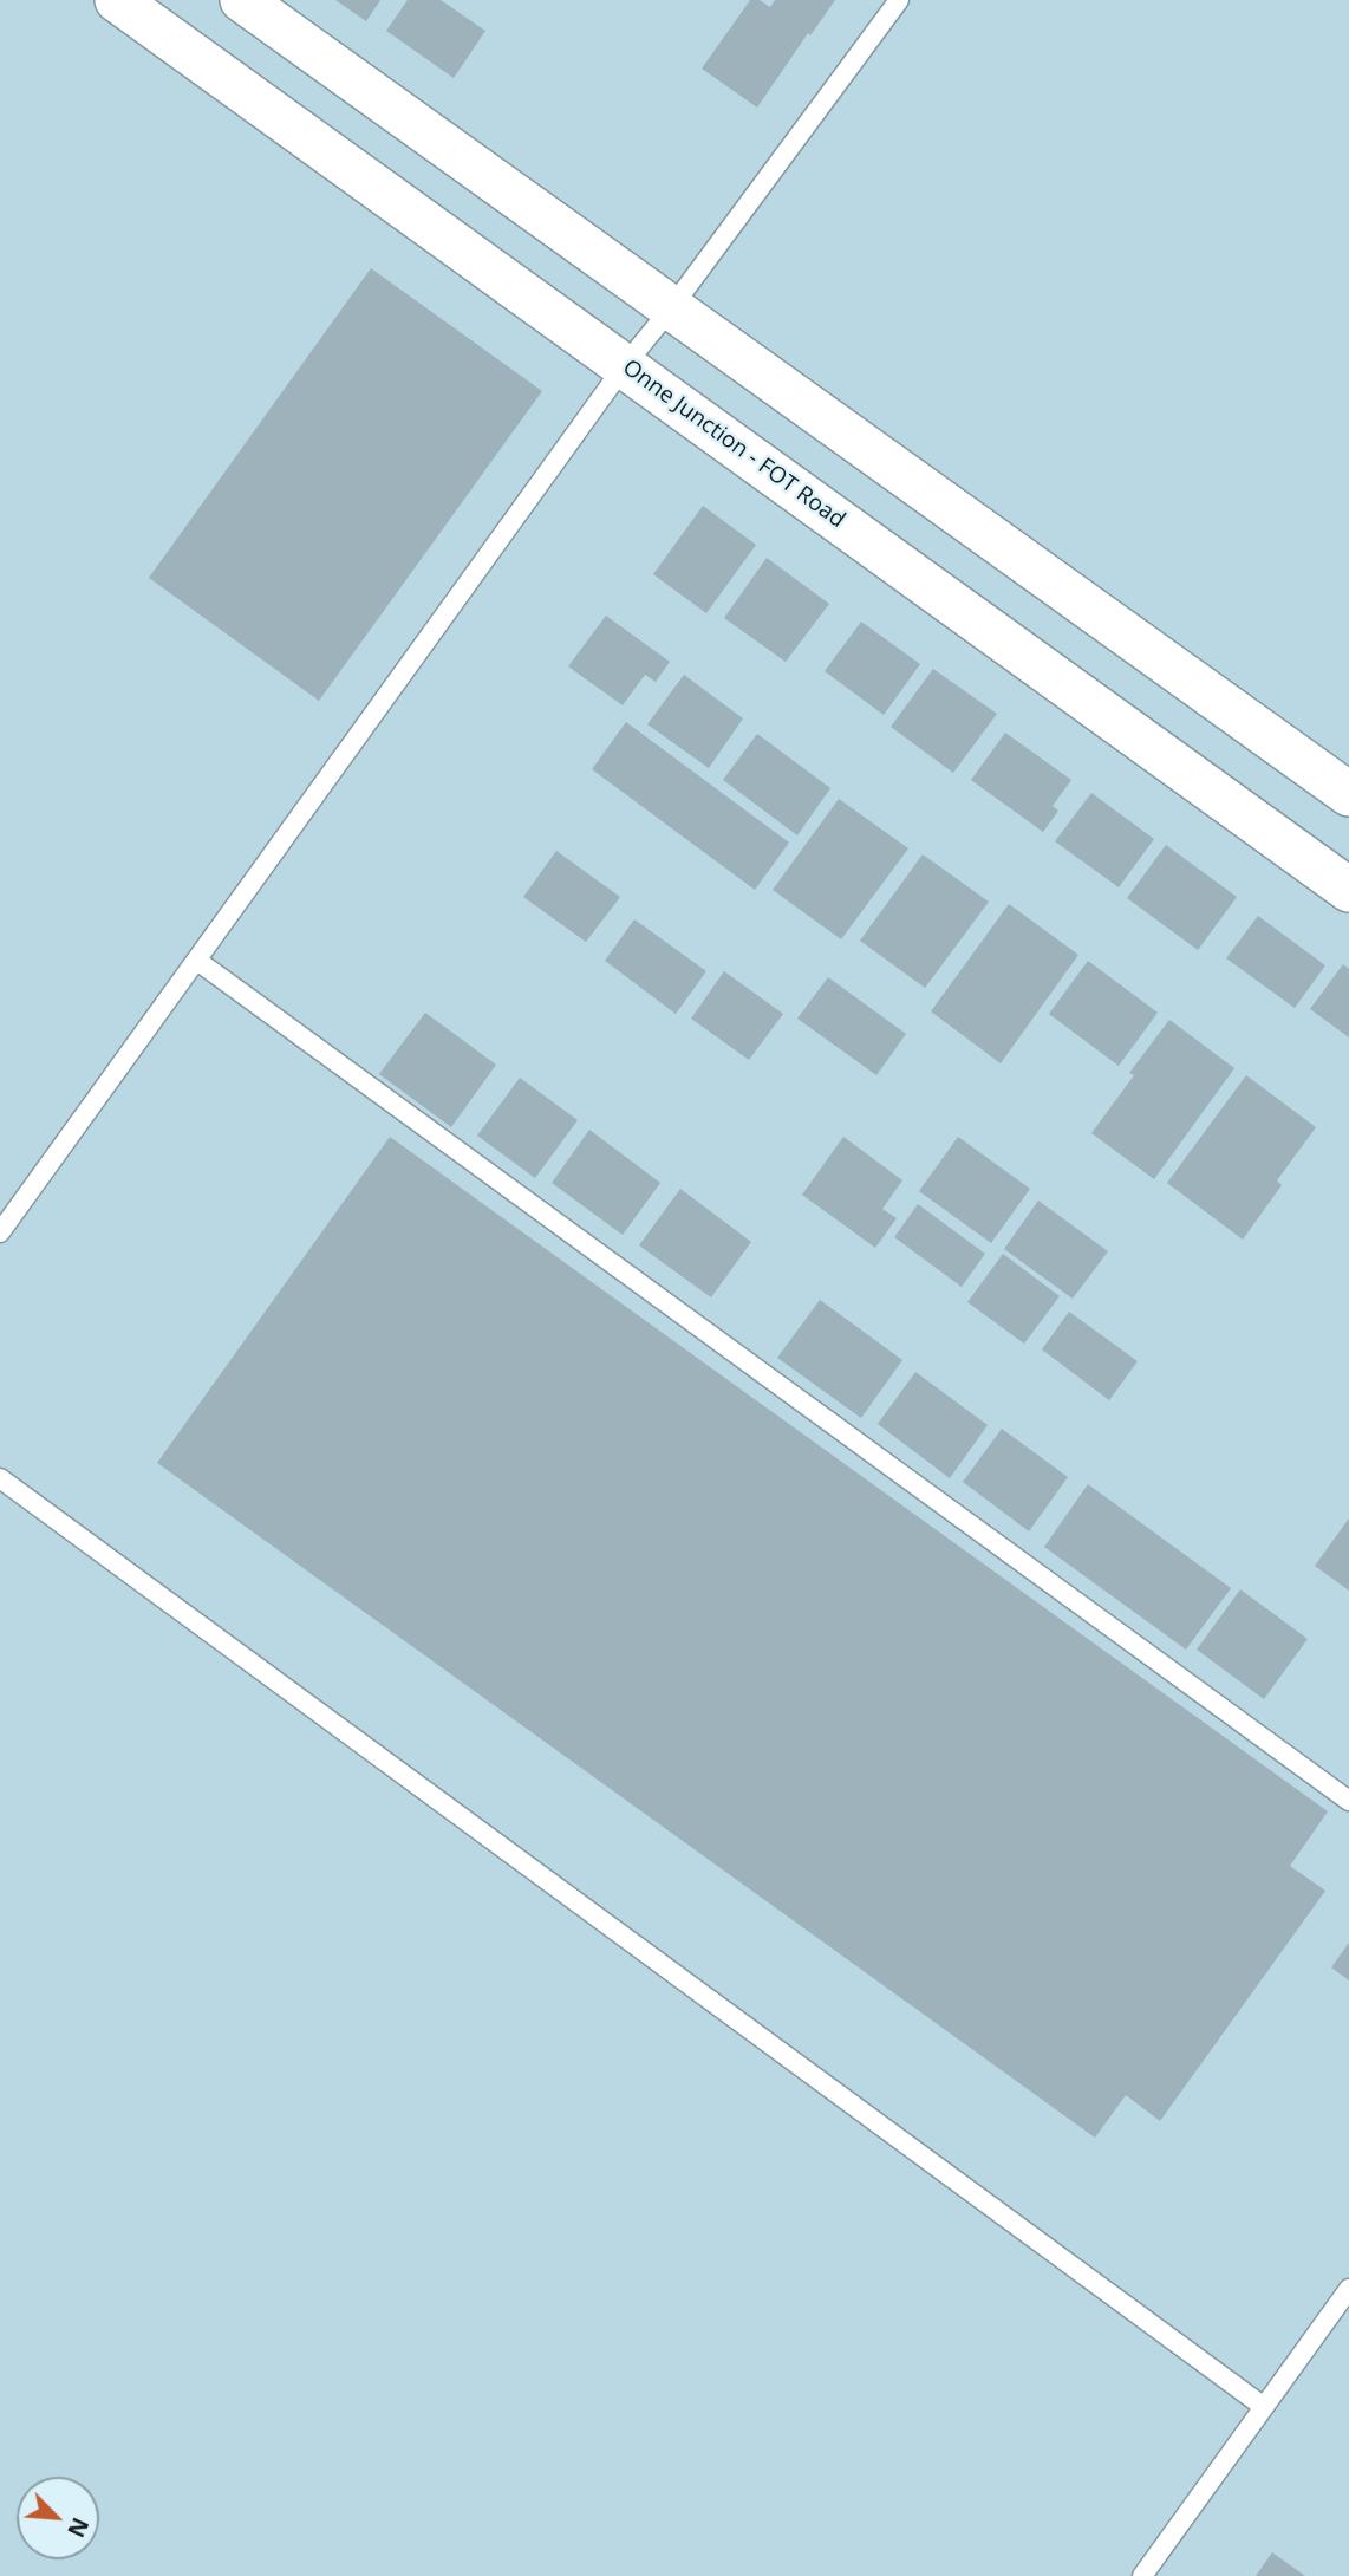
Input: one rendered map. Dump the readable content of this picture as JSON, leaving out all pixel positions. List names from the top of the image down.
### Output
{
  "streets": {
    "street": ["Onne Junction - FOT Road"]
  },
  "north": "bottom right"
}
